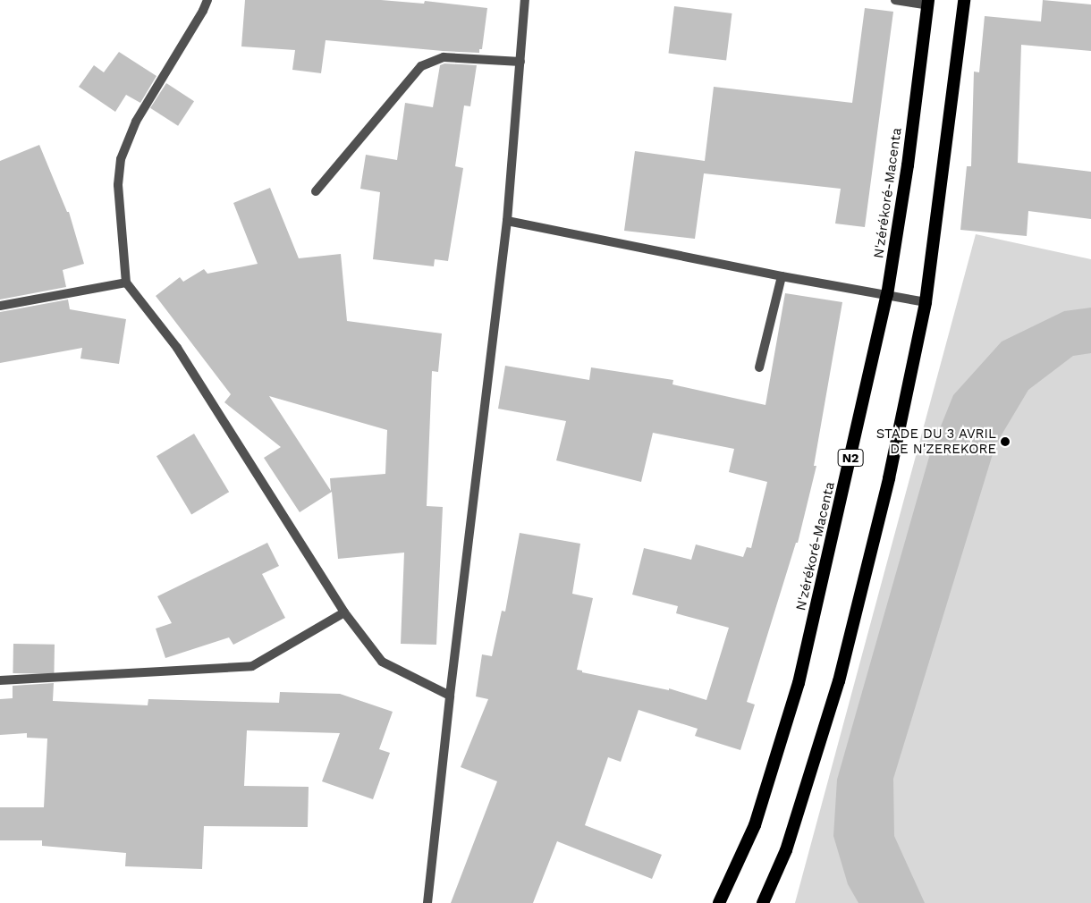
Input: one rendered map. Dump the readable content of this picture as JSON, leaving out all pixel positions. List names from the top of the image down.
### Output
{
  "streets": {
    "highway": ["N'zérékoré-Macenta", "N2"]
  },
  "places": ["STADE DU 3 AVRIL DE N'ZEREKORE"]
}
